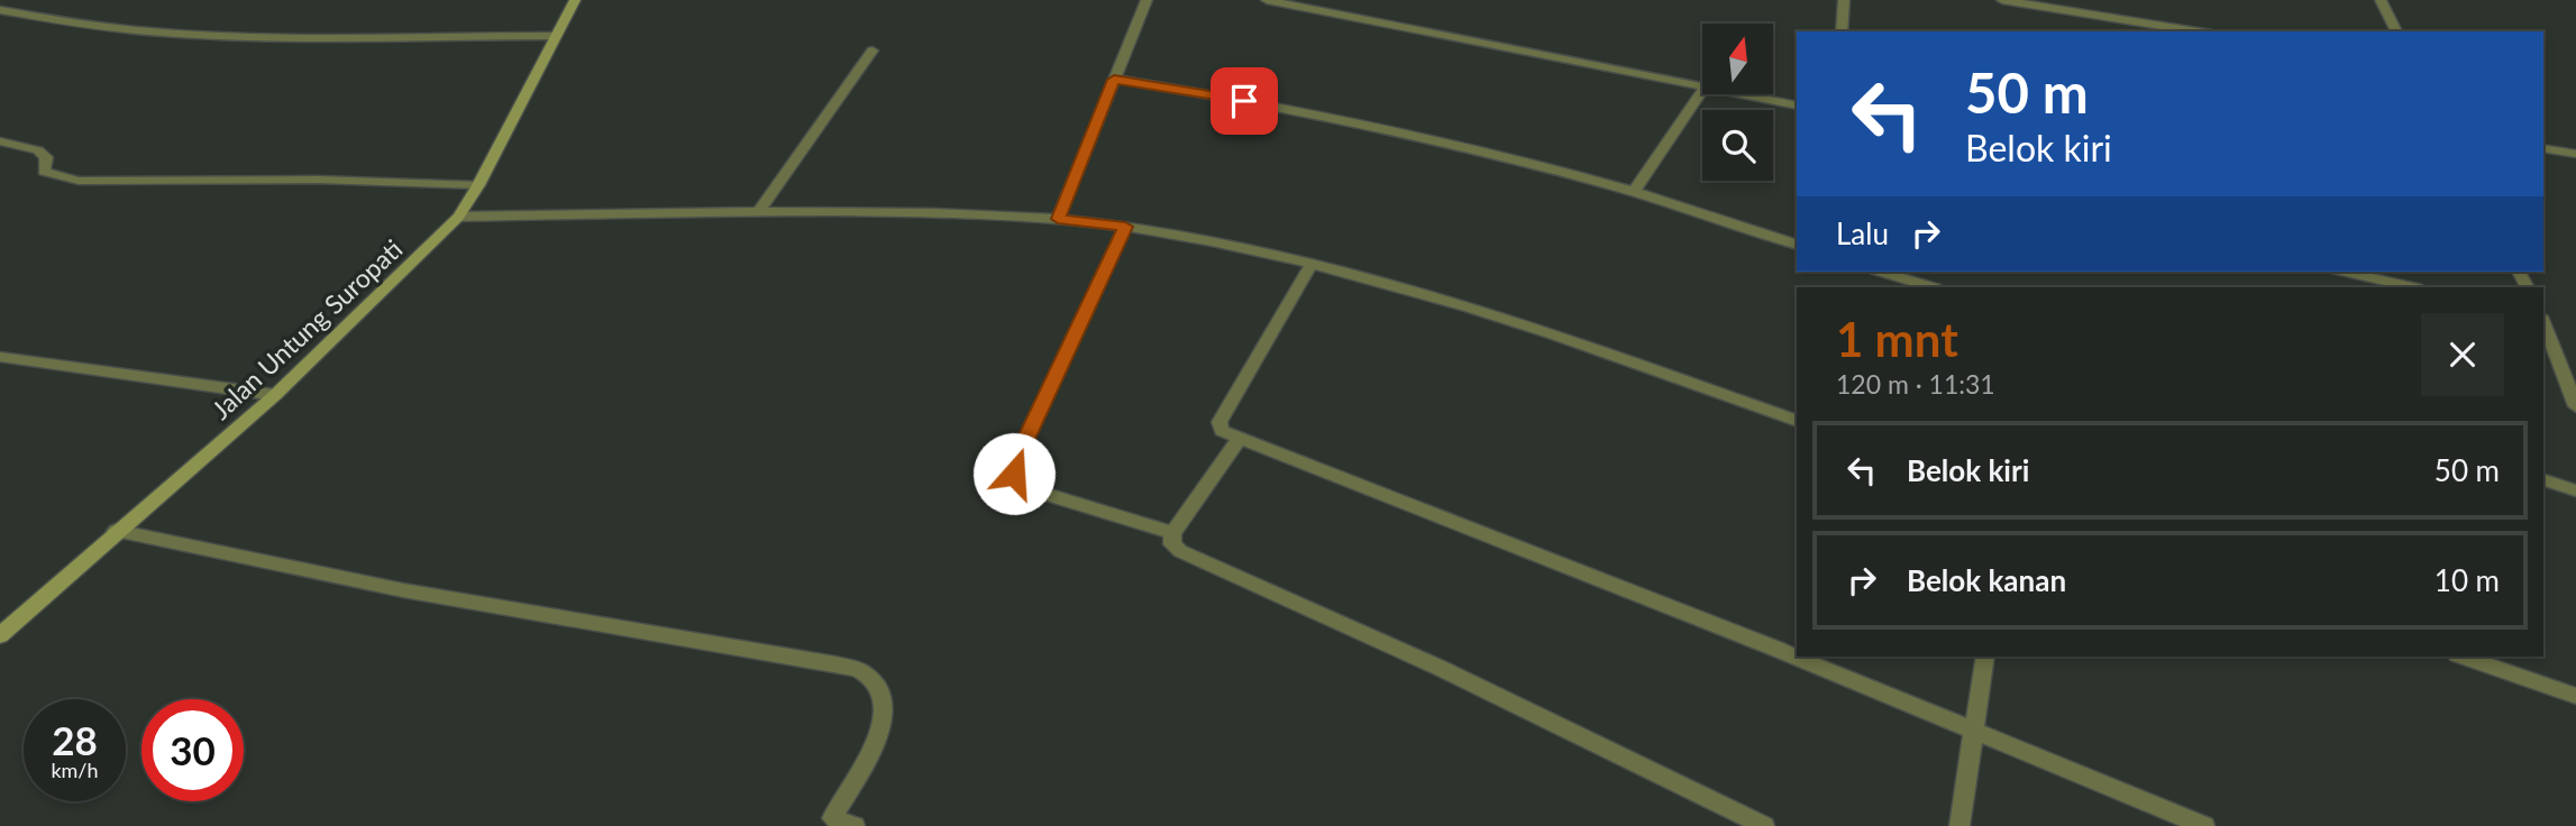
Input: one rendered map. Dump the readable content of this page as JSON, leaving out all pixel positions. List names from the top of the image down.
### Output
{
  "streets": {
    "main road": ["Jalan Untung Suropati"]
  },
  "north": "top",
  "page": {
    "turn": ["50 m", "Belok kiri"],
    "then": "Lalu",
    "heading": ["1 mnt", "120 m · 11:31"],
    "list": [
      {
        "name": "Belok kiri",
        "value": "50 m"
      },
      {
        "name": "Belok kanan",
        "value": "10 m"
      }
    ],
    "speed": "28 km/h",
    "limit": "30"
  }
}
